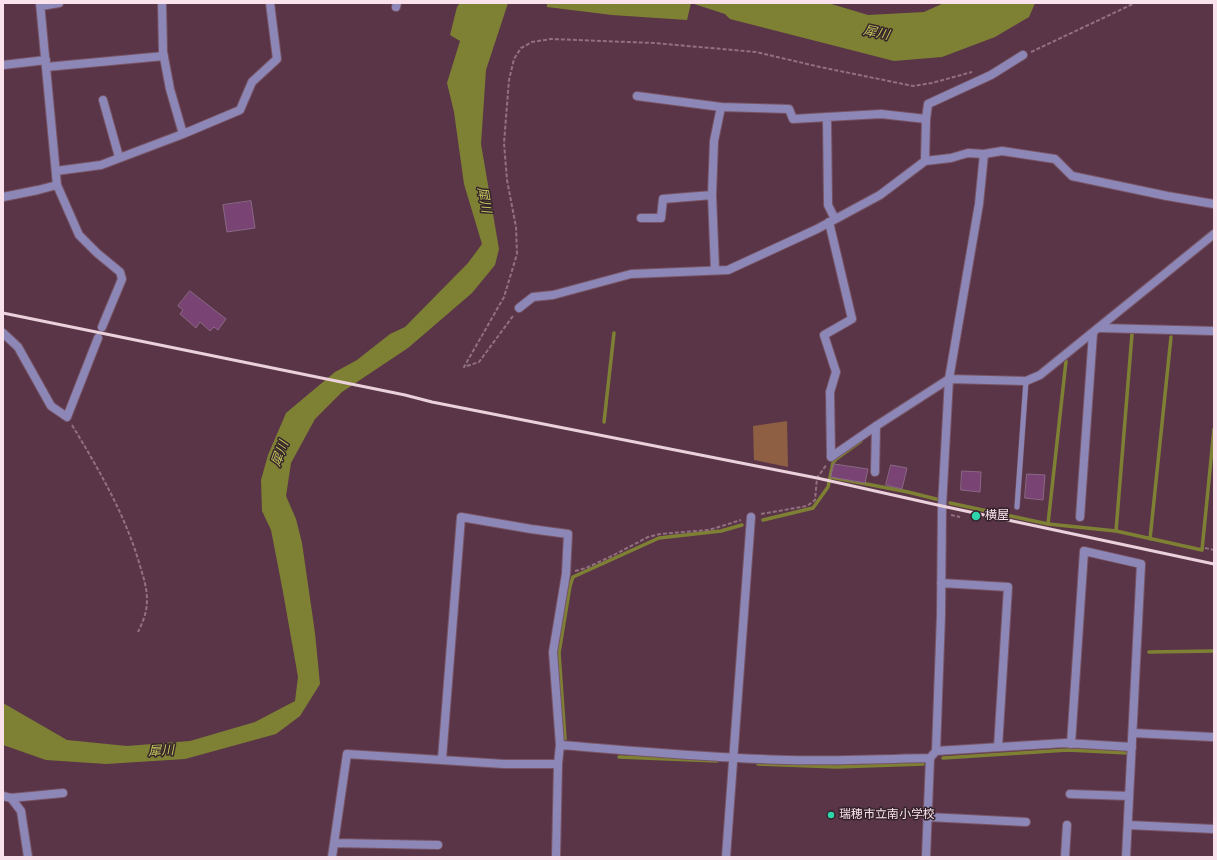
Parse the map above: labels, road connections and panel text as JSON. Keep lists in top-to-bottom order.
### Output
{
  "water": ["犀川"],
  "places": ["横屋", "瑞穂市立南小学校"]
}
